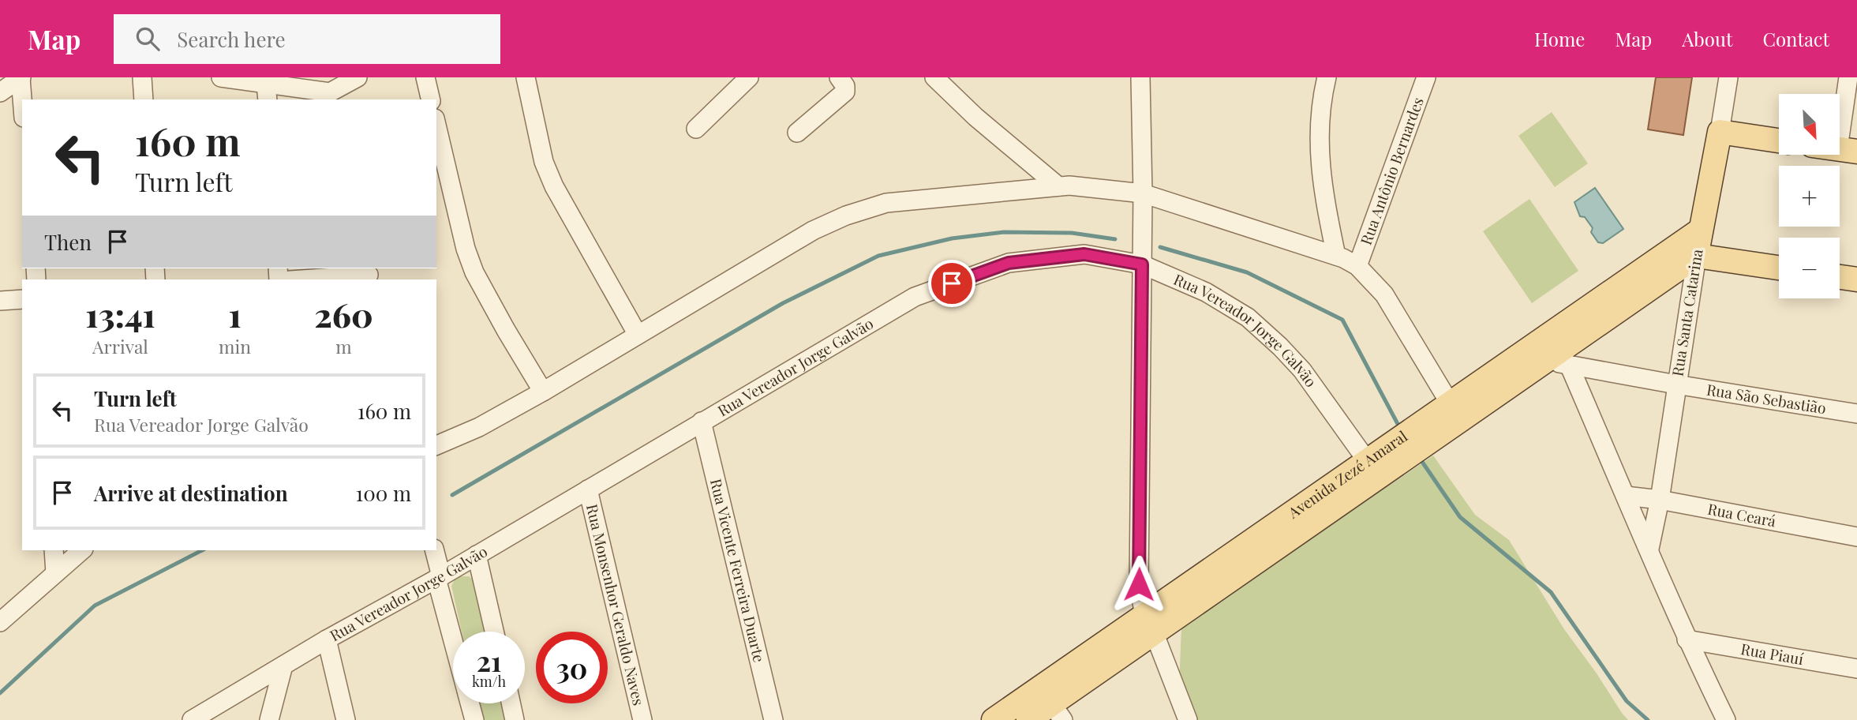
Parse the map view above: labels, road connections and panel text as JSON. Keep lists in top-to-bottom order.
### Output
{
  "streets": {
    "main road": ["Rua Santa Catarina", "Avenida Zezé Amaral"],
    "street": [
      "Rua Antônio Bernardes",
      "Rua Vereador Jorge Galvão",
      "Rua São Sebastião",
      "Rua Ceará",
      "Rua Vicente Ferreira Duarte",
      "Rua Monsenhor Geraldo Naves",
      "Rua Piauí"
    ]
  },
  "crossings": [
    ["Rua Santa Catarina", "Rua São Sebastião"],
    ["Rua Santa Catarina", "Avenida Zezé Amaral"],
    ["Rua Santa Catarina", "Rua Ceará"],
    ["Rua Vereador Jorge Galvão", "Avenida Zezé Amaral"],
    ["Rua Vereador Jorge Galvão", "Rua Vicente Ferreira Duarte"],
    ["Rua Vereador Jorge Galvão", "Rua Monsenhor Geraldo Naves"],
    ["Rua São Sebastião", "Avenida Zezé Amaral"]
  ],
  "north": "bottom right",
  "page": {
    "header": "Map",
    "search": "Search here",
    "nav": [
      "Home",
      "Map",
      "About",
      "Contact"
    ],
    "map_buttons": ["+", "−"],
    "turn": ["160 m", "Turn left"],
    "then": "Then",
    "eta": [
      "13:41",
      "Arrival",
      "1",
      "min",
      "260",
      "m"
    ],
    "list": [
      {
        "name": "Turn left",
        "note": "Rua Vereador Jorge Galvão",
        "value": "160 m"
      },
      {
        "name": "Arrive at destination",
        "value": "100 m"
      }
    ],
    "speed": "21 km/h",
    "limit": "30"
  }
}
